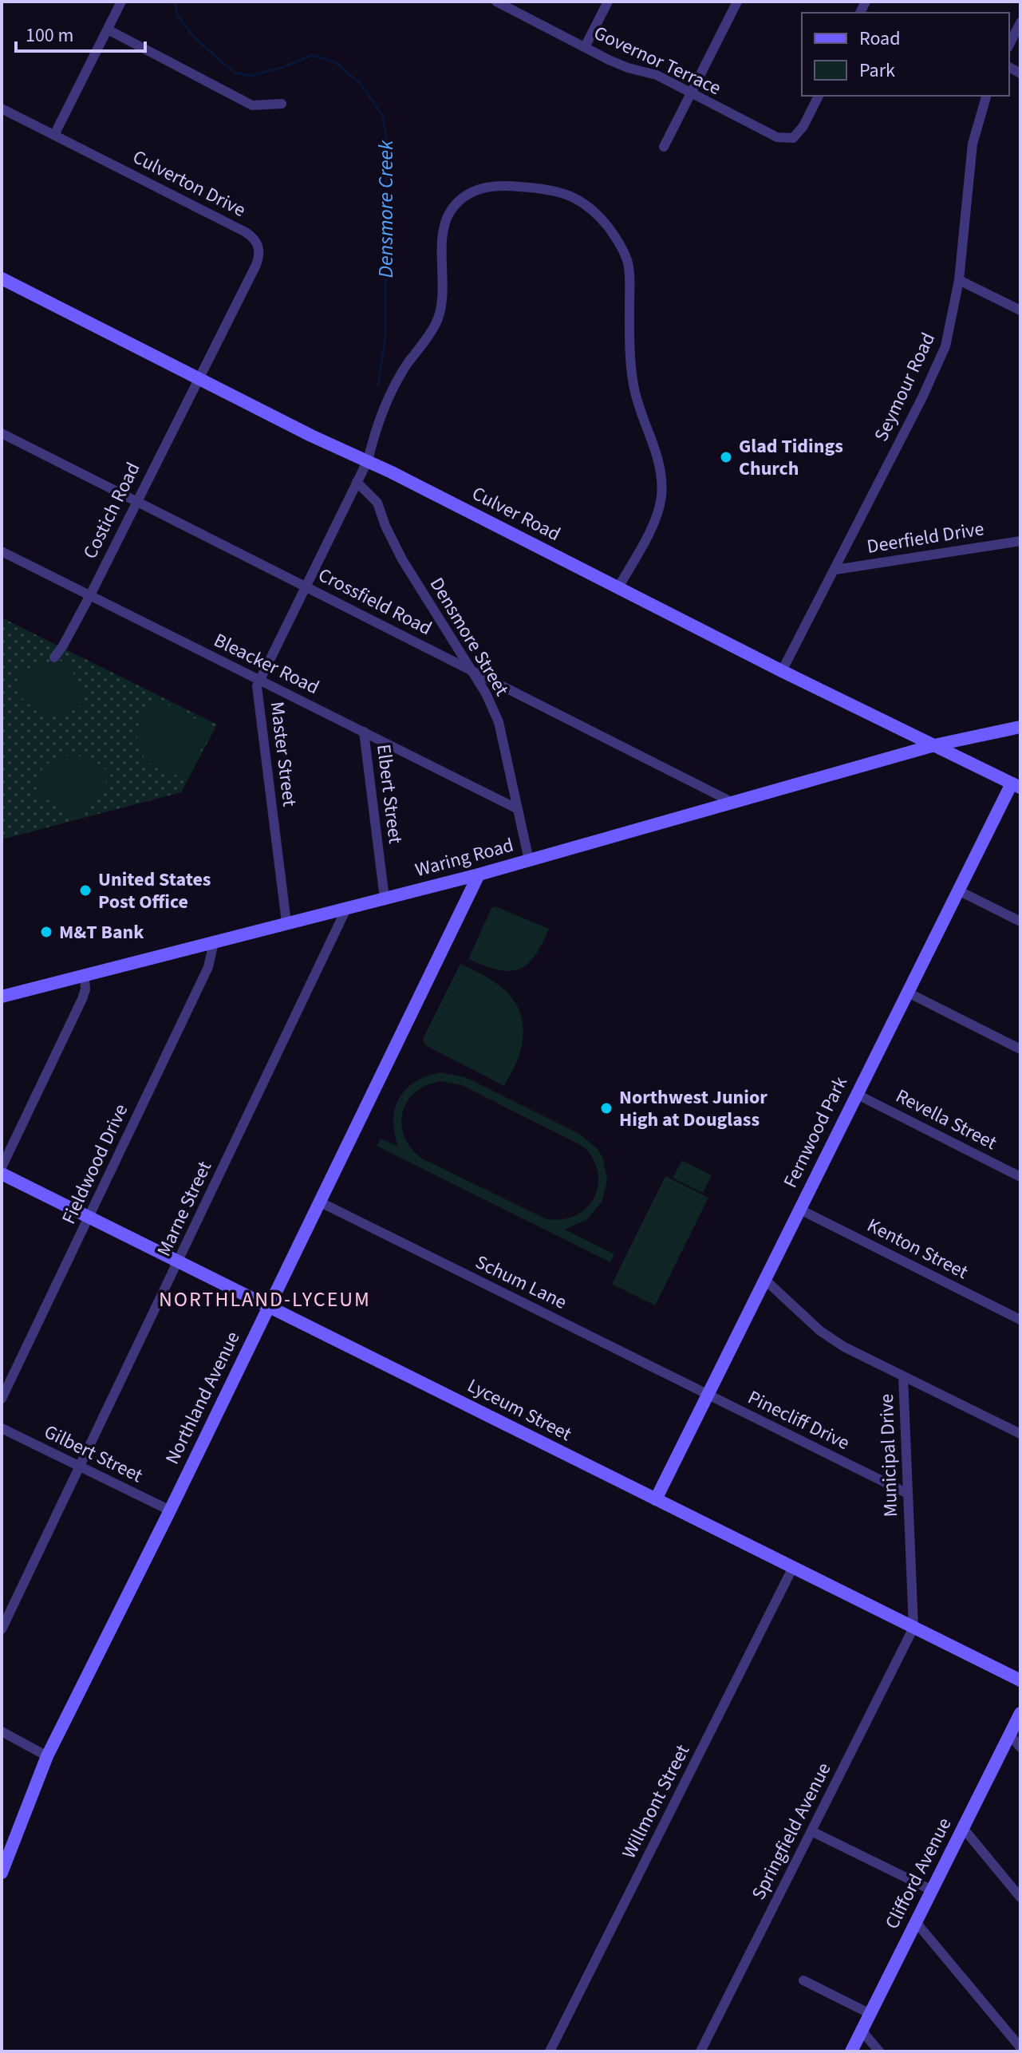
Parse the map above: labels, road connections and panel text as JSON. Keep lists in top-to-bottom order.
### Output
{
  "streets": {
    "street": [
      "Governor Terrace",
      "Culverton Drive",
      "Seymour Road",
      "Costich Road",
      "Culver Road",
      "Deerfield Drive",
      "Crossfield Road",
      "Densmore Street",
      "Bleacker Road",
      "Master Street",
      "Elbert Street",
      "Waring Road",
      "Revella Street",
      "Fernwood Park",
      "Fieldwood Drive",
      "Marne Street",
      "Kenton Street",
      "Schum Lane",
      "Northland Avenue",
      "Lyceum Street",
      "Pinecliff Drive",
      "Gilbert Street",
      "Municipal Drive",
      "Willmont Street",
      "Springfield Avenue",
      "Clifford Avenue"
    ]
  },
  "crossings": [
    ["Culverton Drive", "Costich Road"],
    ["Culverton Drive", "Culver Road"],
    ["Seymour Road", "Culver Road"],
    ["Seymour Road", "Deerfield Drive"],
    ["Costich Road", "Culver Road"],
    ["Costich Road", "Crossfield Road"],
    ["Costich Road", "Bleacker Road"],
    ["Culver Road", "Master Street"],
    ["Culver Road", "Waring Road"],
    ["Culver Road", "Fernwood Park"],
    ["Crossfield Road", "Densmore Street"],
    ["Crossfield Road", "Master Street"],
    ["Crossfield Road", "Waring Road"],
    ["Densmore Street", "Bleacker Road"],
    ["Densmore Street", "Master Street"],
    ["Densmore Street", "Waring Road"],
    ["Bleacker Road", "Master Street"],
    ["Bleacker Road", "Elbert Street"],
    ["Master Street", "Waring Road"],
    ["Elbert Street", "Waring Road"],
    ["Waring Road", "Fieldwood Drive"],
    ["Waring Road", "Marne Street"],
    ["Waring Road", "Northland Avenue"],
    ["Revella Street", "Fernwood Park"],
    ["Fernwood Park", "Kenton Street"],
    ["Fernwood Park", "Schum Lane"],
    ["Fernwood Park", "Lyceum Street"],
    ["Fernwood Park", "Pinecliff Drive"],
    ["Fernwood Park", "Municipal Drive"],
    ["Fieldwood Drive", "Lyceum Street"],
    ["Marne Street", "Lyceum Street"],
    ["Marne Street", "Gilbert Street"],
    ["Schum Lane", "Northland Avenue"],
    ["Schum Lane", "Pinecliff Drive"],
    ["Northland Avenue", "Lyceum Street"],
    ["Northland Avenue", "Gilbert Street"],
    ["Lyceum Street", "Municipal Drive"],
    ["Lyceum Street", "Willmont Street"],
    ["Lyceum Street", "Springfield Avenue"],
    ["Pinecliff Drive", "Municipal Drive"],
    ["Municipal Drive", "Springfield Avenue"]
  ],
  "districts": ["NORTHLAND-LYCEUM"],
  "water": ["Densmore Creek"],
  "places": [
    "Glad Tidings Church",
    "United States Post Office",
    "M&T Bank",
    "Northwest Junior High at Douglass"
  ],
  "legend": ["Road", "Park"],
  "scale_bar": "100 m"
}
